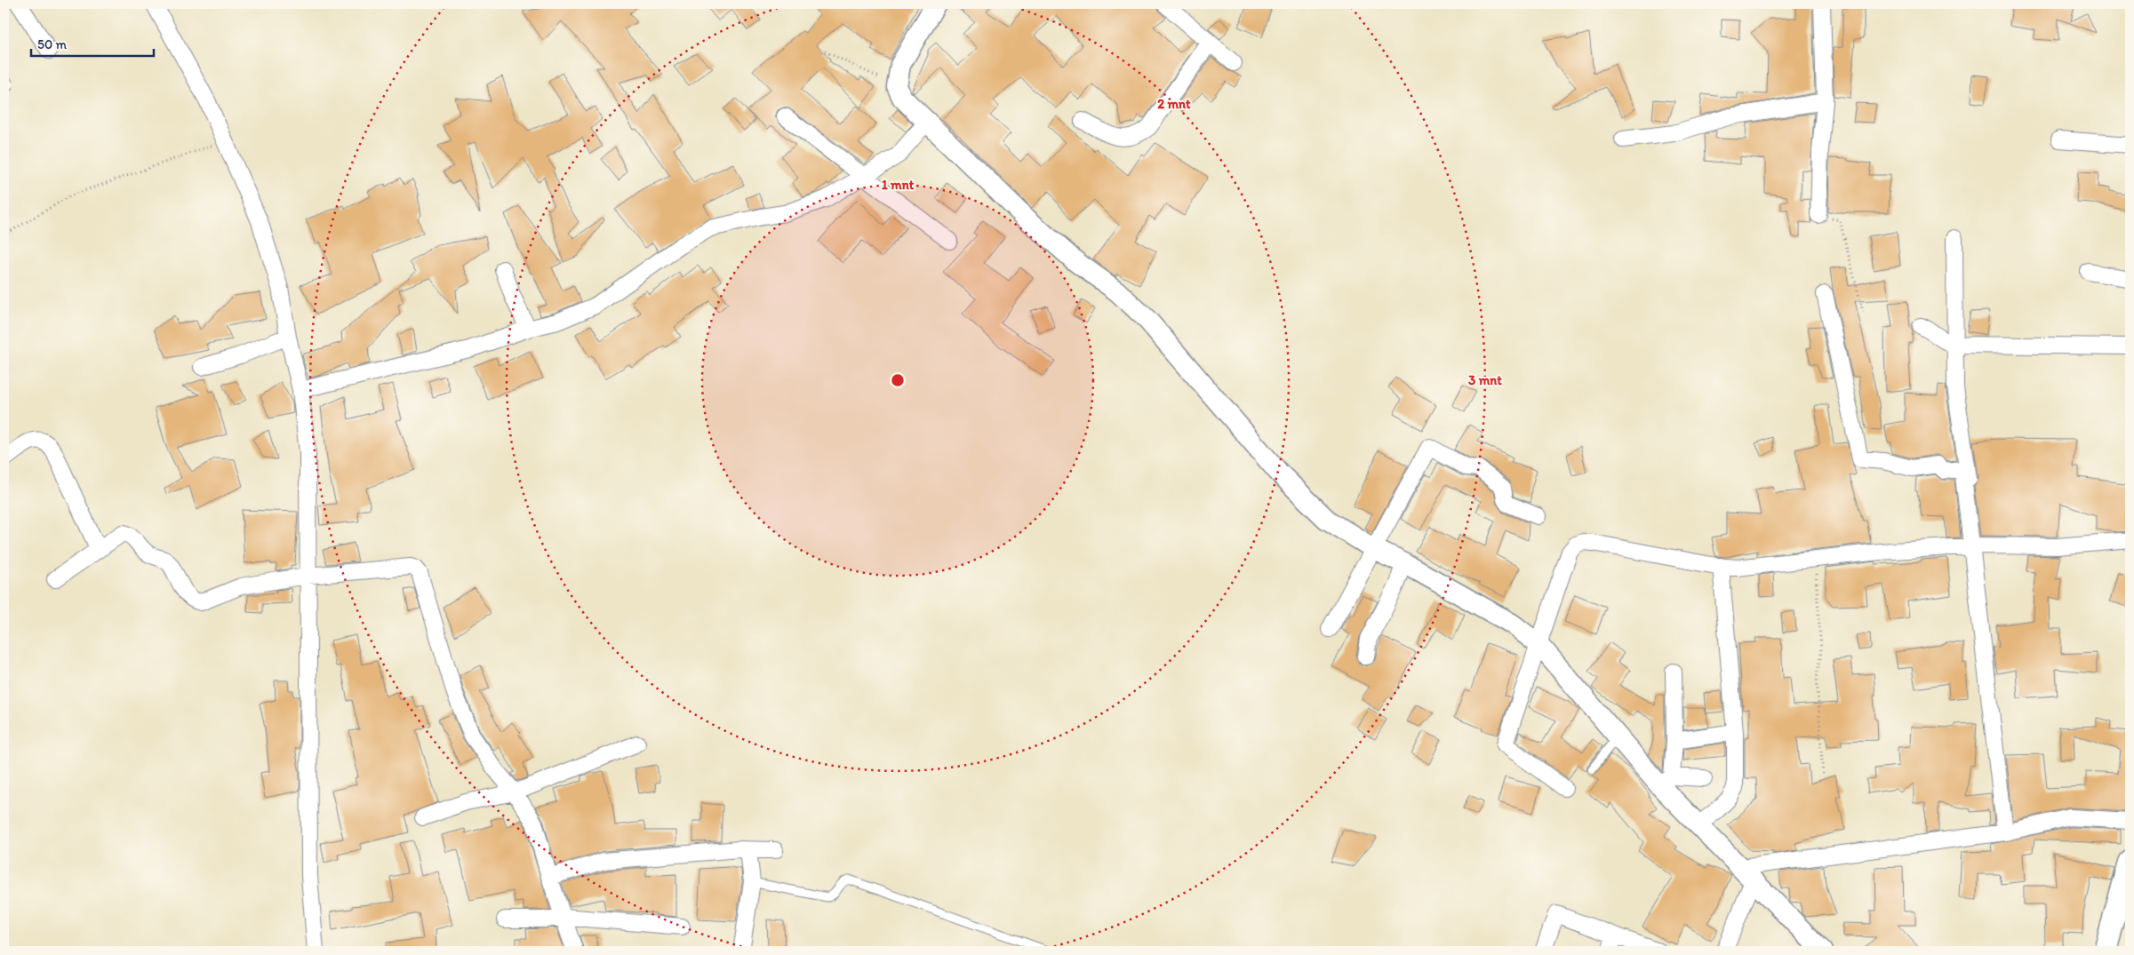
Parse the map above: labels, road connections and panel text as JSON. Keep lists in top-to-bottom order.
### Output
{
  "scale_bar": "50 m",
  "rings": ["2 mnt", "1 mnt", "3 mnt"]
}
